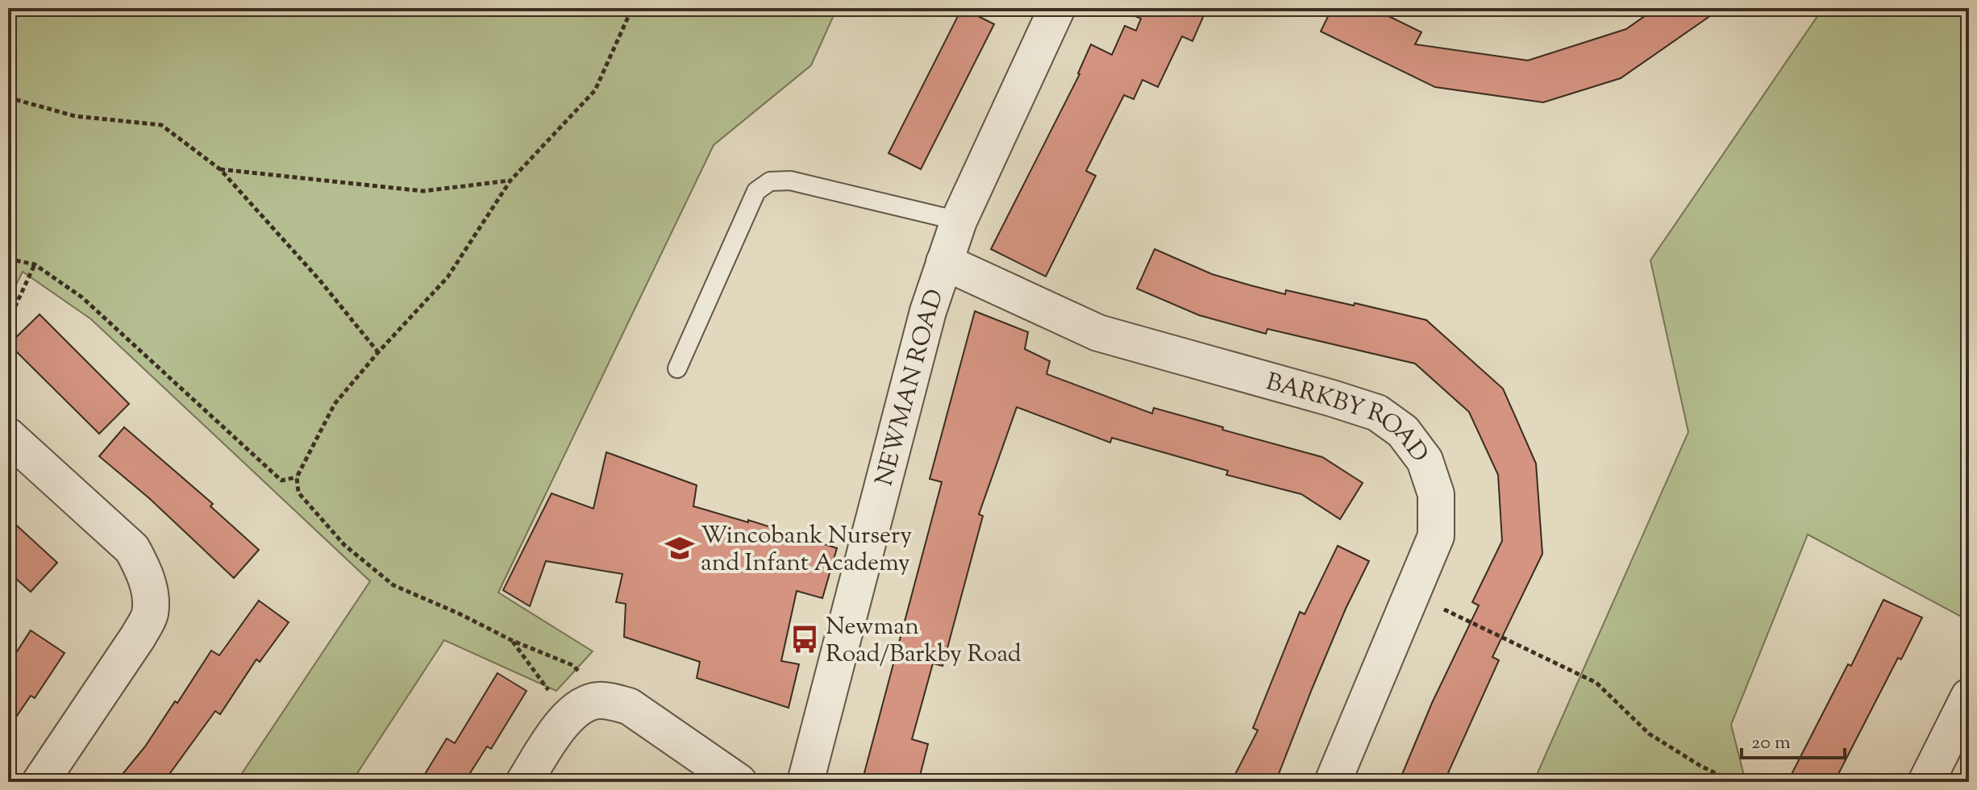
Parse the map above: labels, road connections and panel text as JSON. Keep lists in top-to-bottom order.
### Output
{
  "streets": {
    "street": ["NEWMAN ROAD", "BARKBY ROAD"]
  },
  "crossings": [
    ["NEWMAN ROAD", "BARKBY ROAD"]
  ],
  "places": {
    "school or university": ["Wincobank Nursery and Infant Academy"],
    "bus stop": ["Newman Road/Barkby Road"]
  },
  "scale_bar": "20 m"
}
